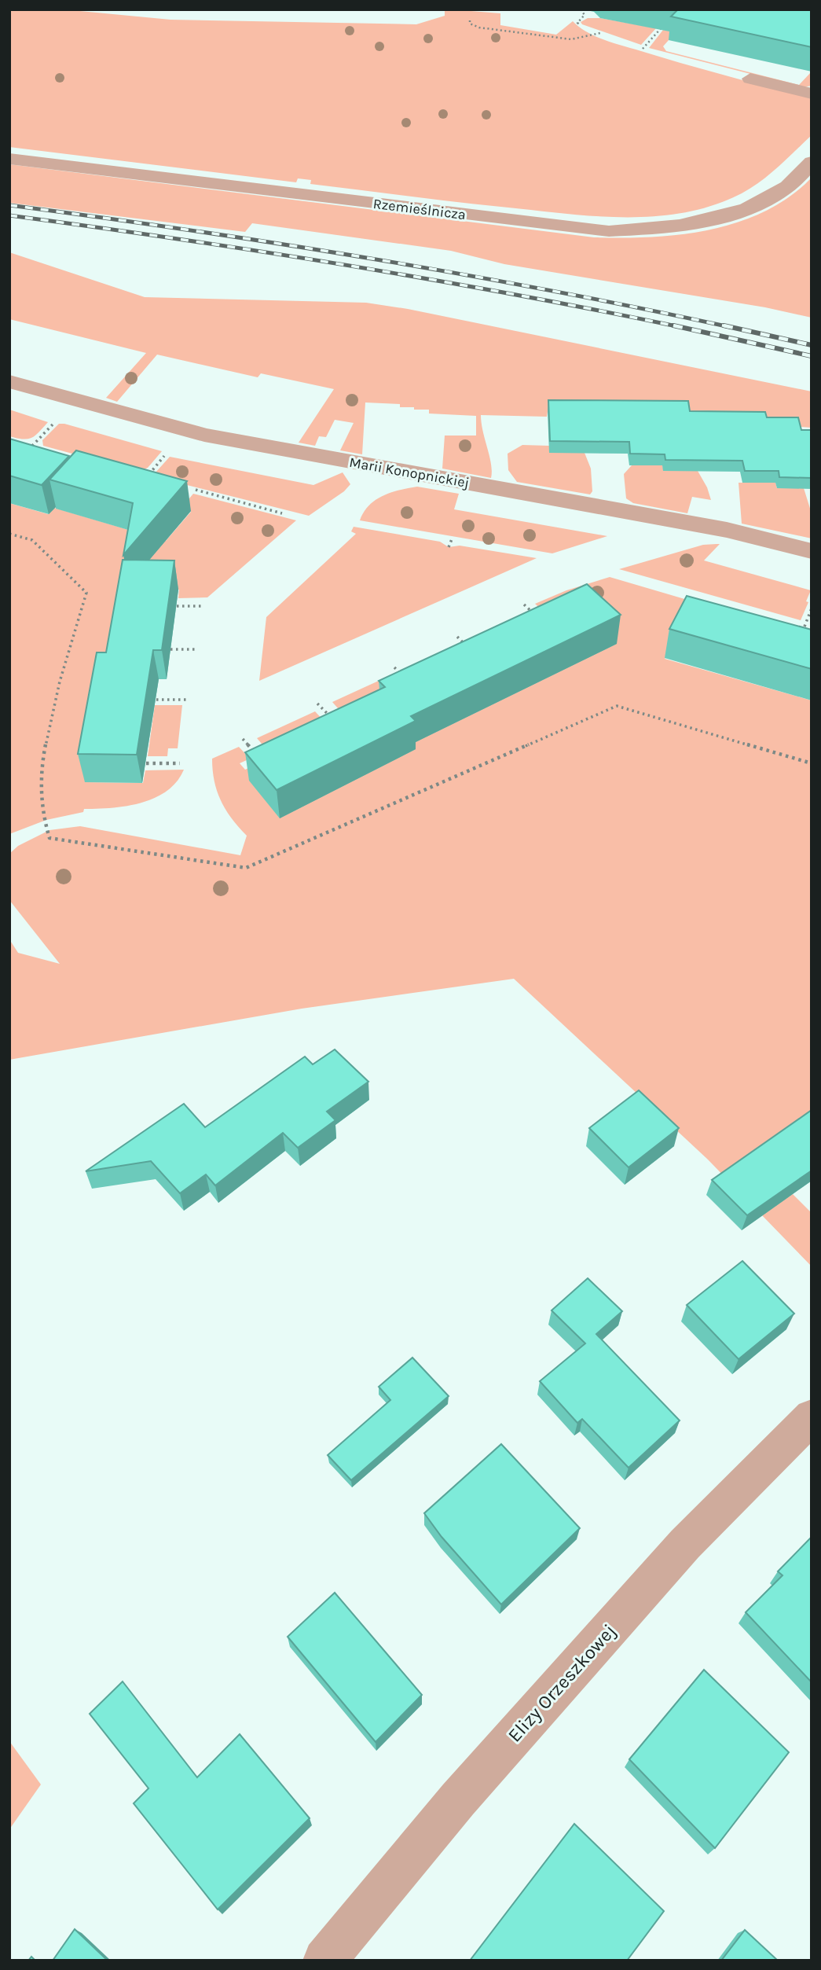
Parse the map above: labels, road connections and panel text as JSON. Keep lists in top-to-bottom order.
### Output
{
  "streets": {
    "street": ["Rzemieślnicza", "Marii Konopnickiej", "Elizy Orzeszkowej"]
  }
}
